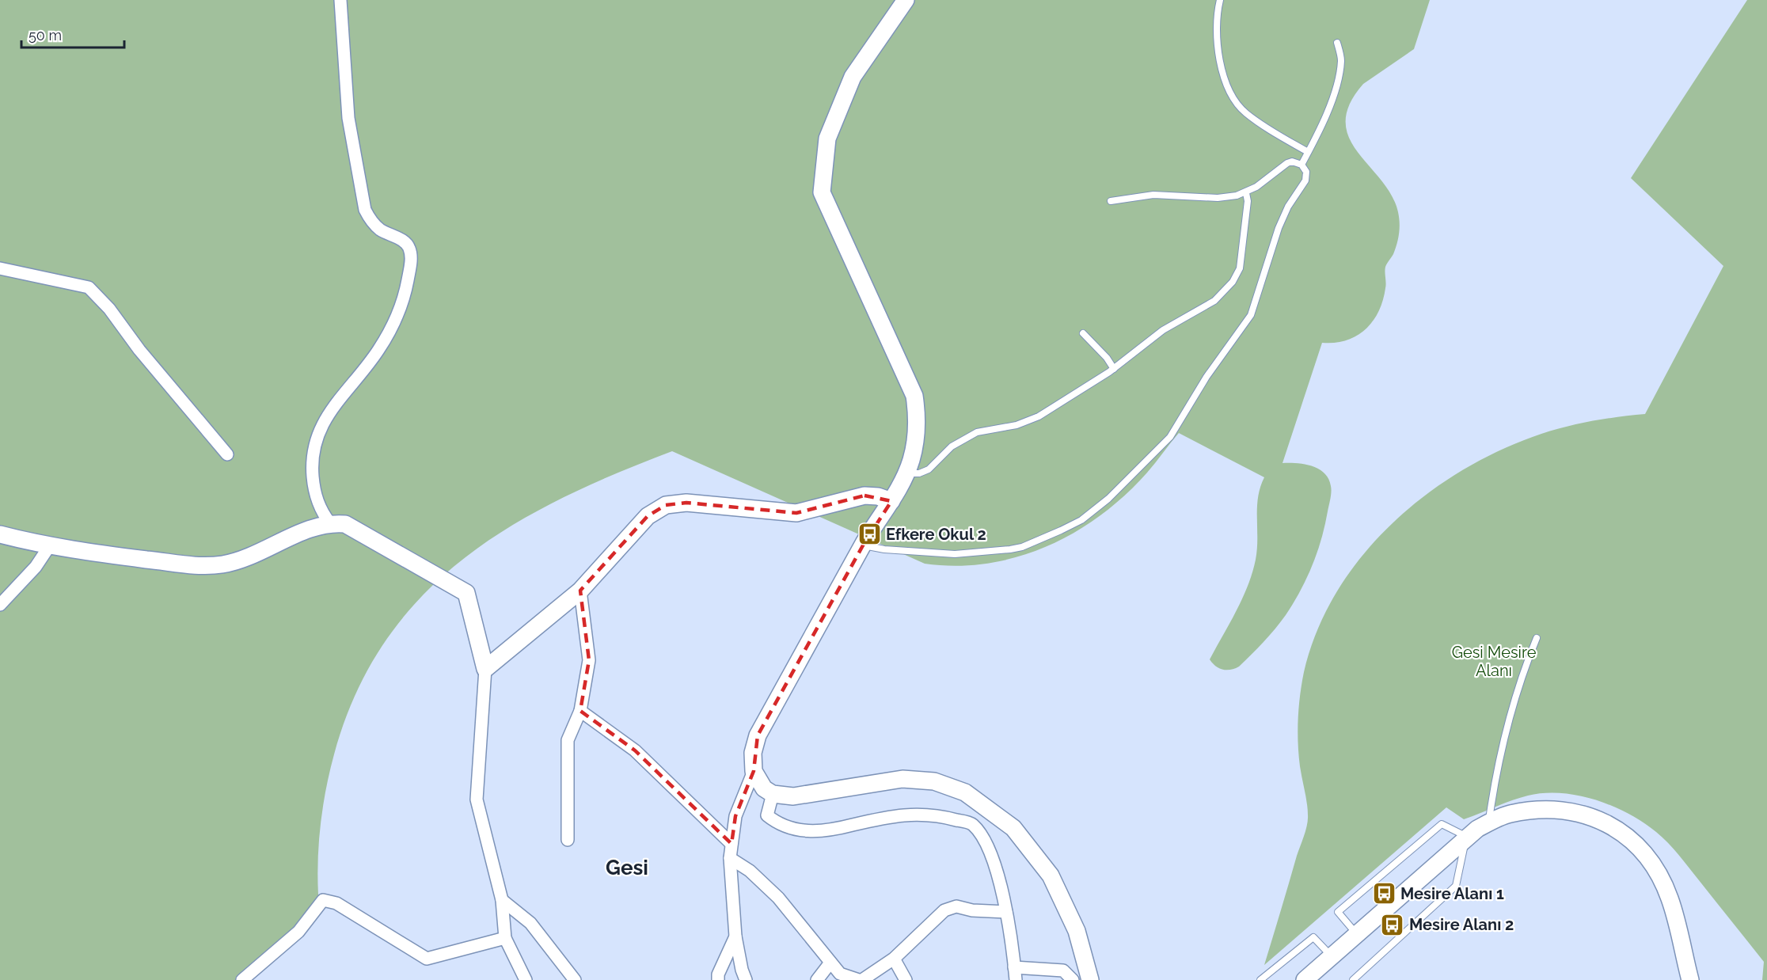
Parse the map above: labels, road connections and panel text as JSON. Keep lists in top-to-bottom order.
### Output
{
  "districts": ["Gesi"],
  "parks": ["Gesi Mesire Alanı"],
  "places": {
    "bus stop": ["Efkere Okul 2", "Mesire Alanı 1", "Mesire Alanı 2"]
  },
  "scale_bar": "50 m"
}
